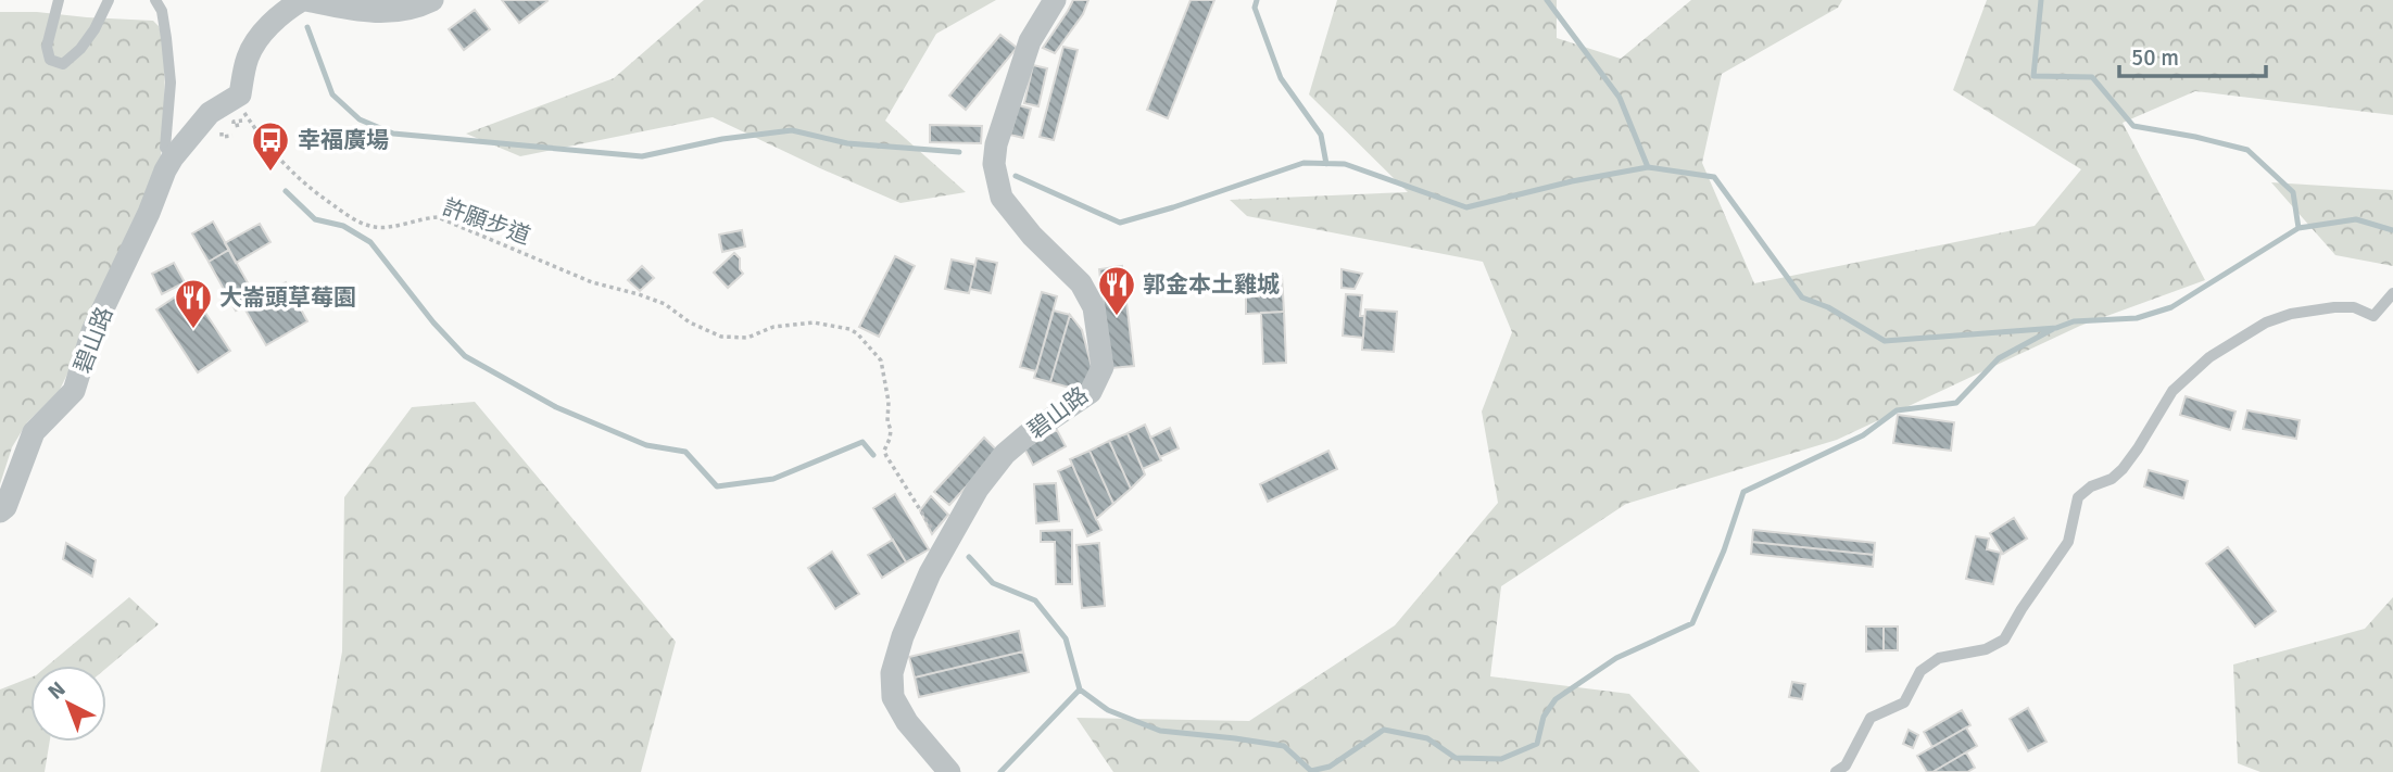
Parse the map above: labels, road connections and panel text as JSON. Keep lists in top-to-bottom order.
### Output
{
  "streets": {
    "street": ["碧山路"],
    "path": ["許願步道"]
  },
  "crossings": [
    ["許願步道", "碧山路"]
  ],
  "places": {
    "bus stop": ["幸福廣場"],
    "restaurant": ["郭金本土雞城", "大崙頭草莓園"]
  },
  "scale_bar": "50 m",
  "north": "top left"
}
